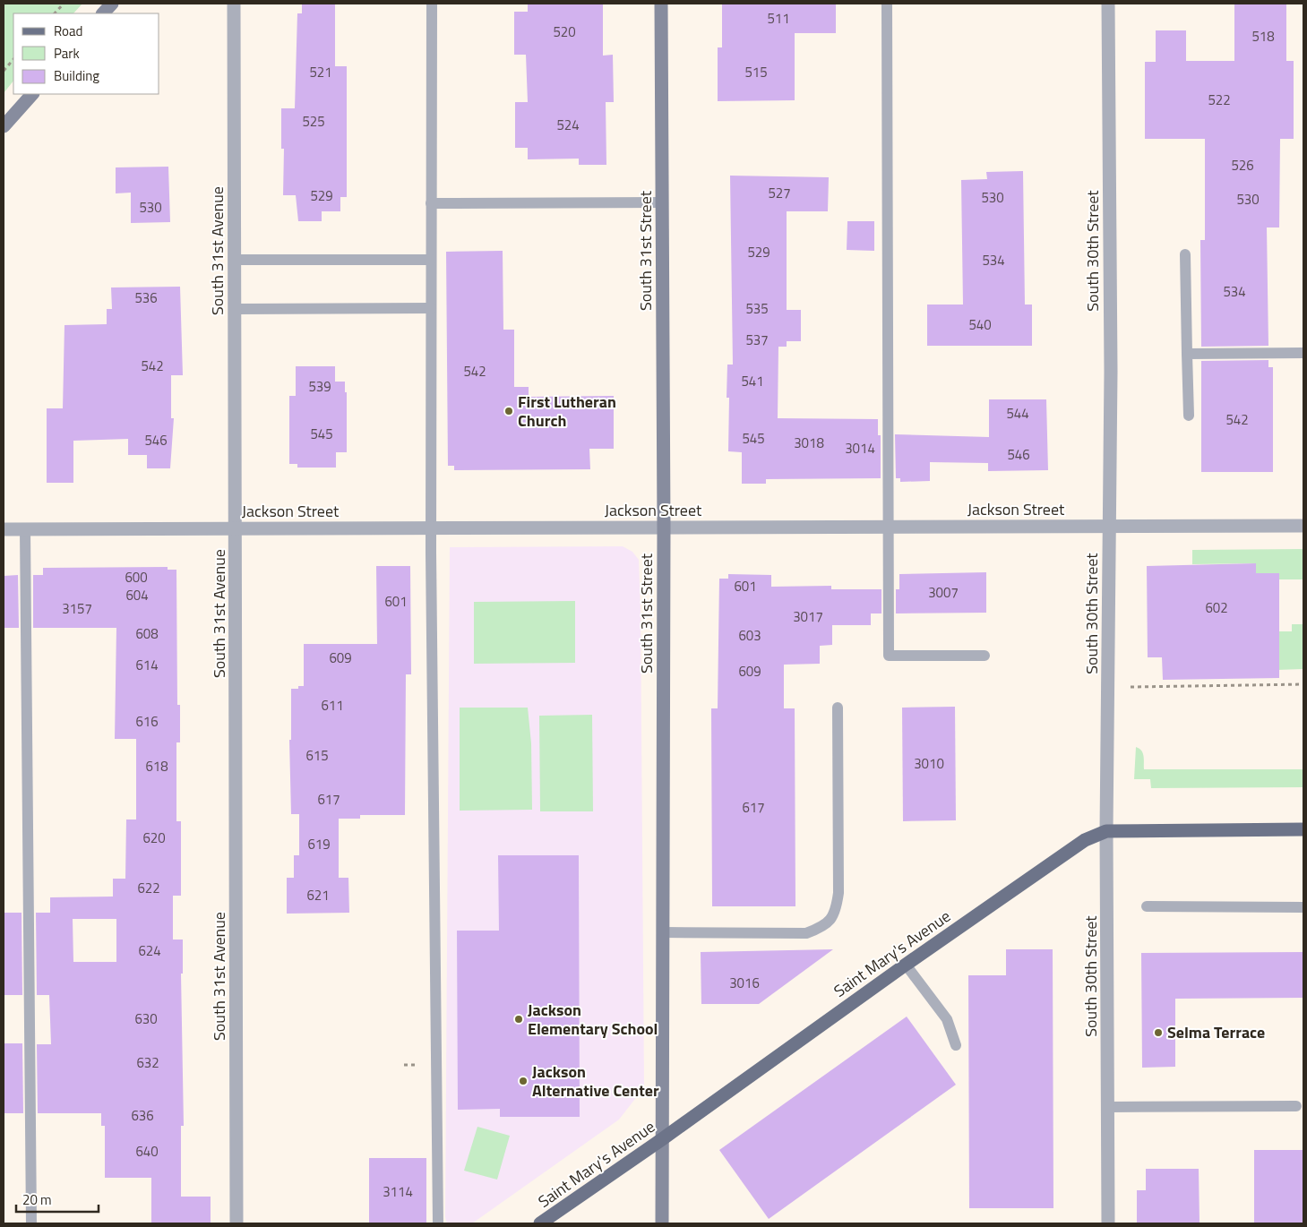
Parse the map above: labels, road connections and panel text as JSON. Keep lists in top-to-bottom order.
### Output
{
  "streets": {
    "main road": ["Saint Mary's Avenue"],
    "street": [
      "South 31st Avenue",
      "South 31st Street",
      "South 30th Street",
      "Jackson Street"
    ]
  },
  "crossings": [
    ["South 31st Avenue", "Jackson Street"],
    ["South 31st Street", "Jackson Street"],
    ["South 31st Street", "Saint Mary's Avenue"],
    ["South 30th Street", "Jackson Street"],
    ["South 30th Street", "Saint Mary's Avenue"]
  ],
  "places": [
    "First Lutheran Church",
    "Jackson Elementary School",
    "Selma Terrace",
    "Jackson Alternative Center"
  ],
  "house_numbers": [
    "511",
    "520",
    "518",
    "521",
    "515",
    "522",
    "525",
    "524",
    "526",
    "527",
    "529",
    "530",
    "530",
    "530",
    "529",
    "534",
    "534",
    "536",
    "535",
    "540",
    "537",
    "542",
    "542",
    "541",
    "539",
    "544",
    "542",
    "545",
    "545",
    "546",
    "3018",
    "3014",
    "546",
    "600",
    "601",
    "3007",
    "604",
    "601",
    "602",
    "3157",
    "3017",
    "608",
    "603",
    "609",
    "614",
    "609",
    "611",
    "616",
    "615",
    "3010",
    "618",
    "617",
    "617",
    "620",
    "619",
    "622",
    "621",
    "624",
    "3016",
    "630",
    "632",
    "636",
    "640",
    "3114"
  ],
  "legend": ["Road", "Park", "Building"],
  "scale_bar": "20 m"
}
